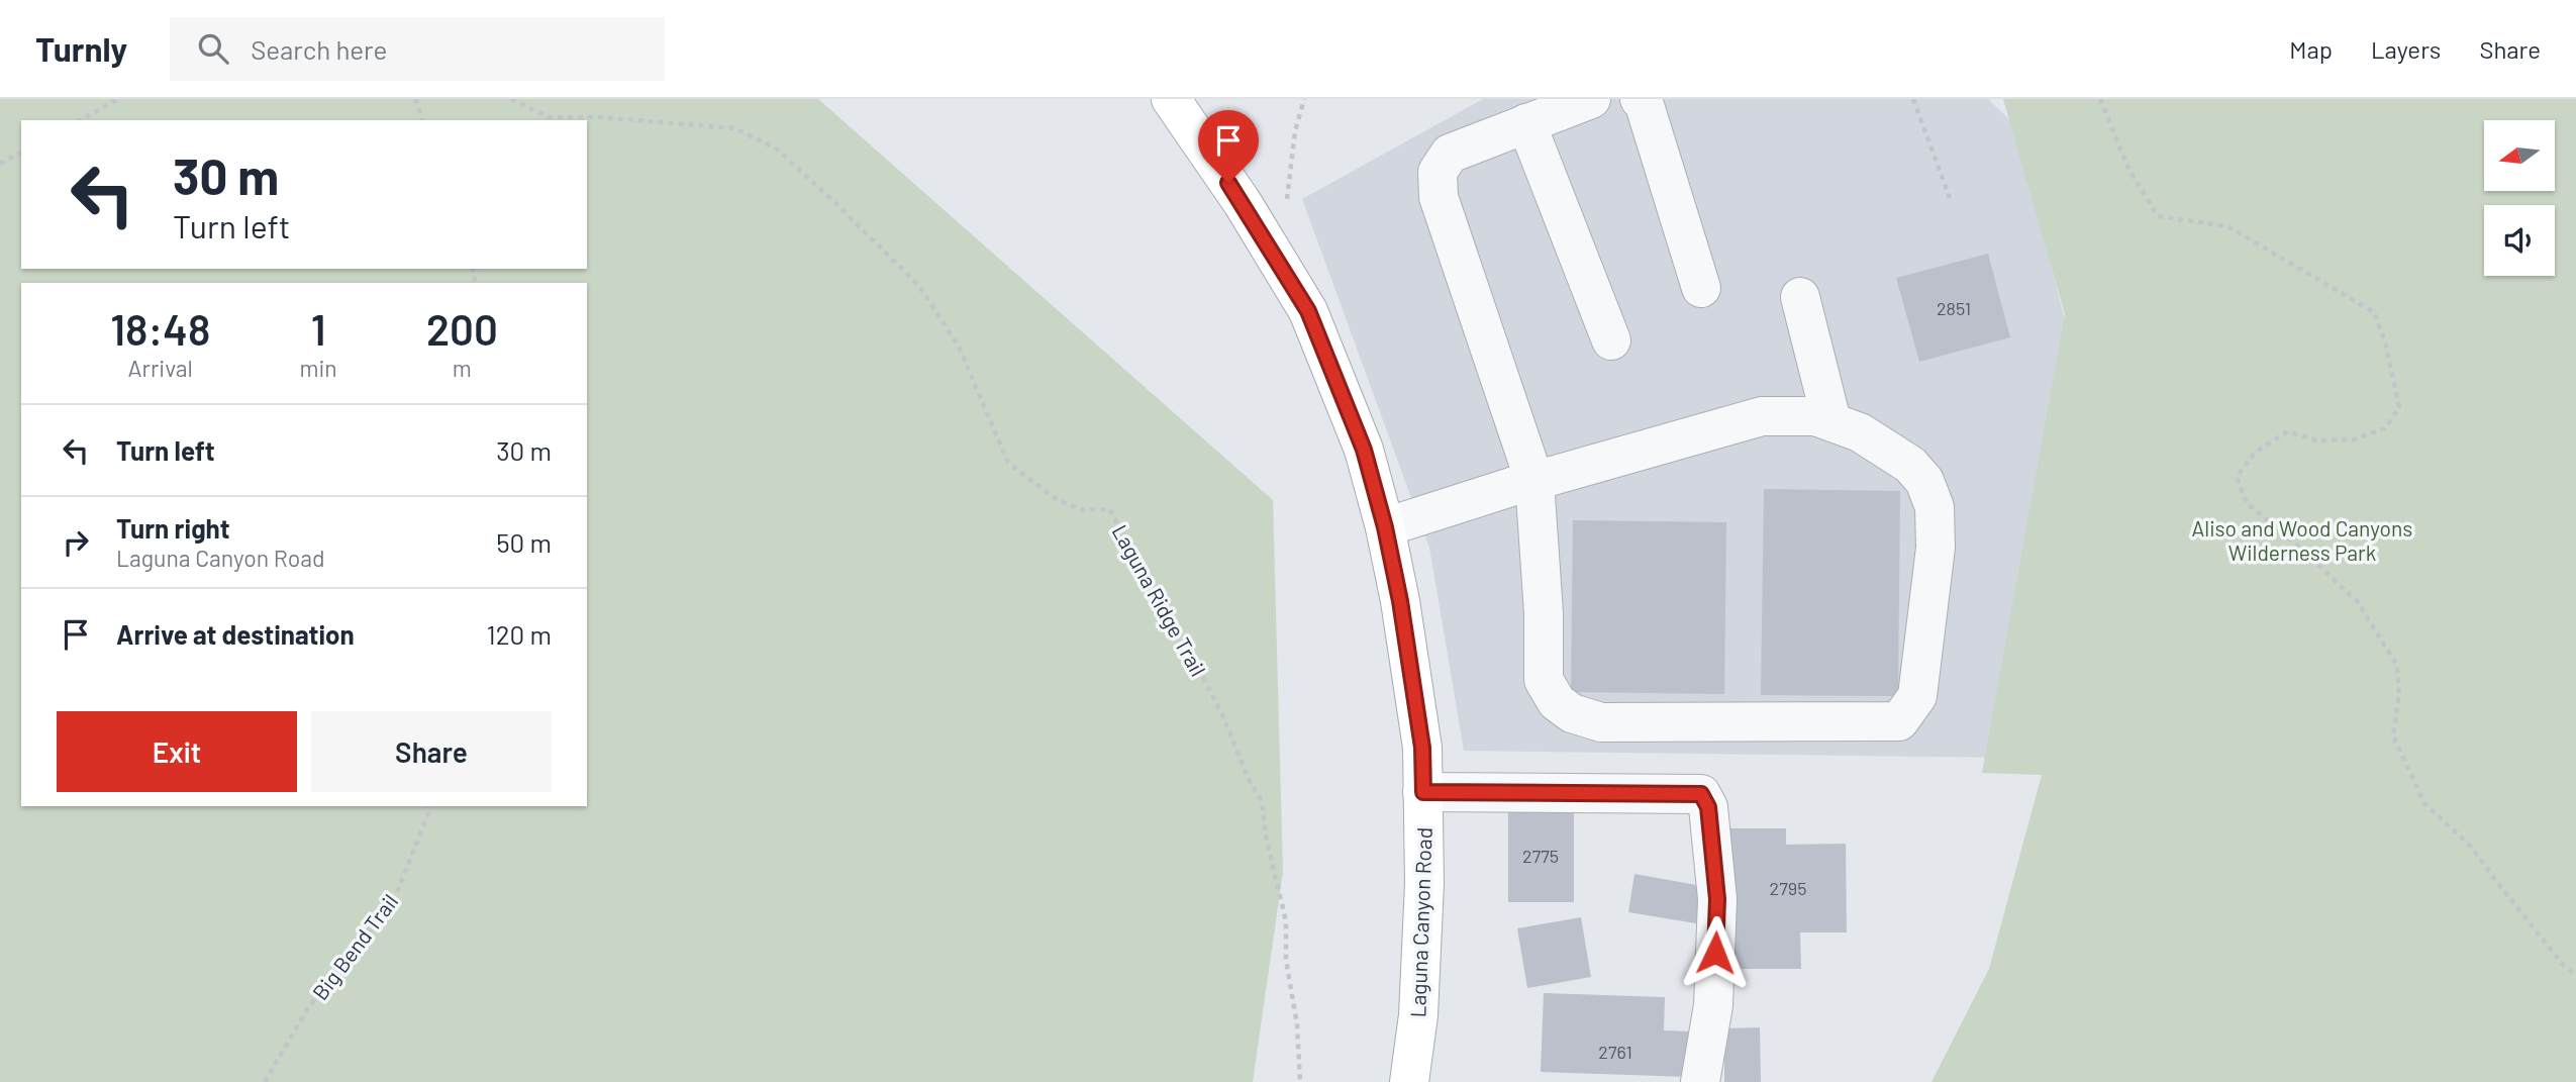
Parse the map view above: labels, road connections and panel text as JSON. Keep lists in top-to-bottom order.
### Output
{
  "streets": {
    "main road": ["Laguna Canyon Road"],
    "path": ["Laguna Ridge Trail", "Big Bend Trail"]
  },
  "parks": ["Aliso and Wood Canyons Wilderness Park"],
  "house_numbers": [
    "2851",
    "2775",
    "2795",
    "2761"
  ],
  "north": "left",
  "page": {
    "header": "Turnly",
    "search": "Search here",
    "nav": ["Map", "Layers", "Share"],
    "turn": ["30 m", "Turn left"],
    "eta": [
      "18:48",
      "Arrival",
      "1",
      "min",
      "200",
      "m"
    ],
    "list": [
      {
        "name": "Turn left",
        "value": "30 m"
      },
      {
        "name": "Turn right",
        "note": "Laguna Canyon Road",
        "value": "50 m"
      },
      {
        "name": "Arrive at destination",
        "value": "120 m"
      }
    ],
    "buttons": ["Exit", "Share"]
  }
}
